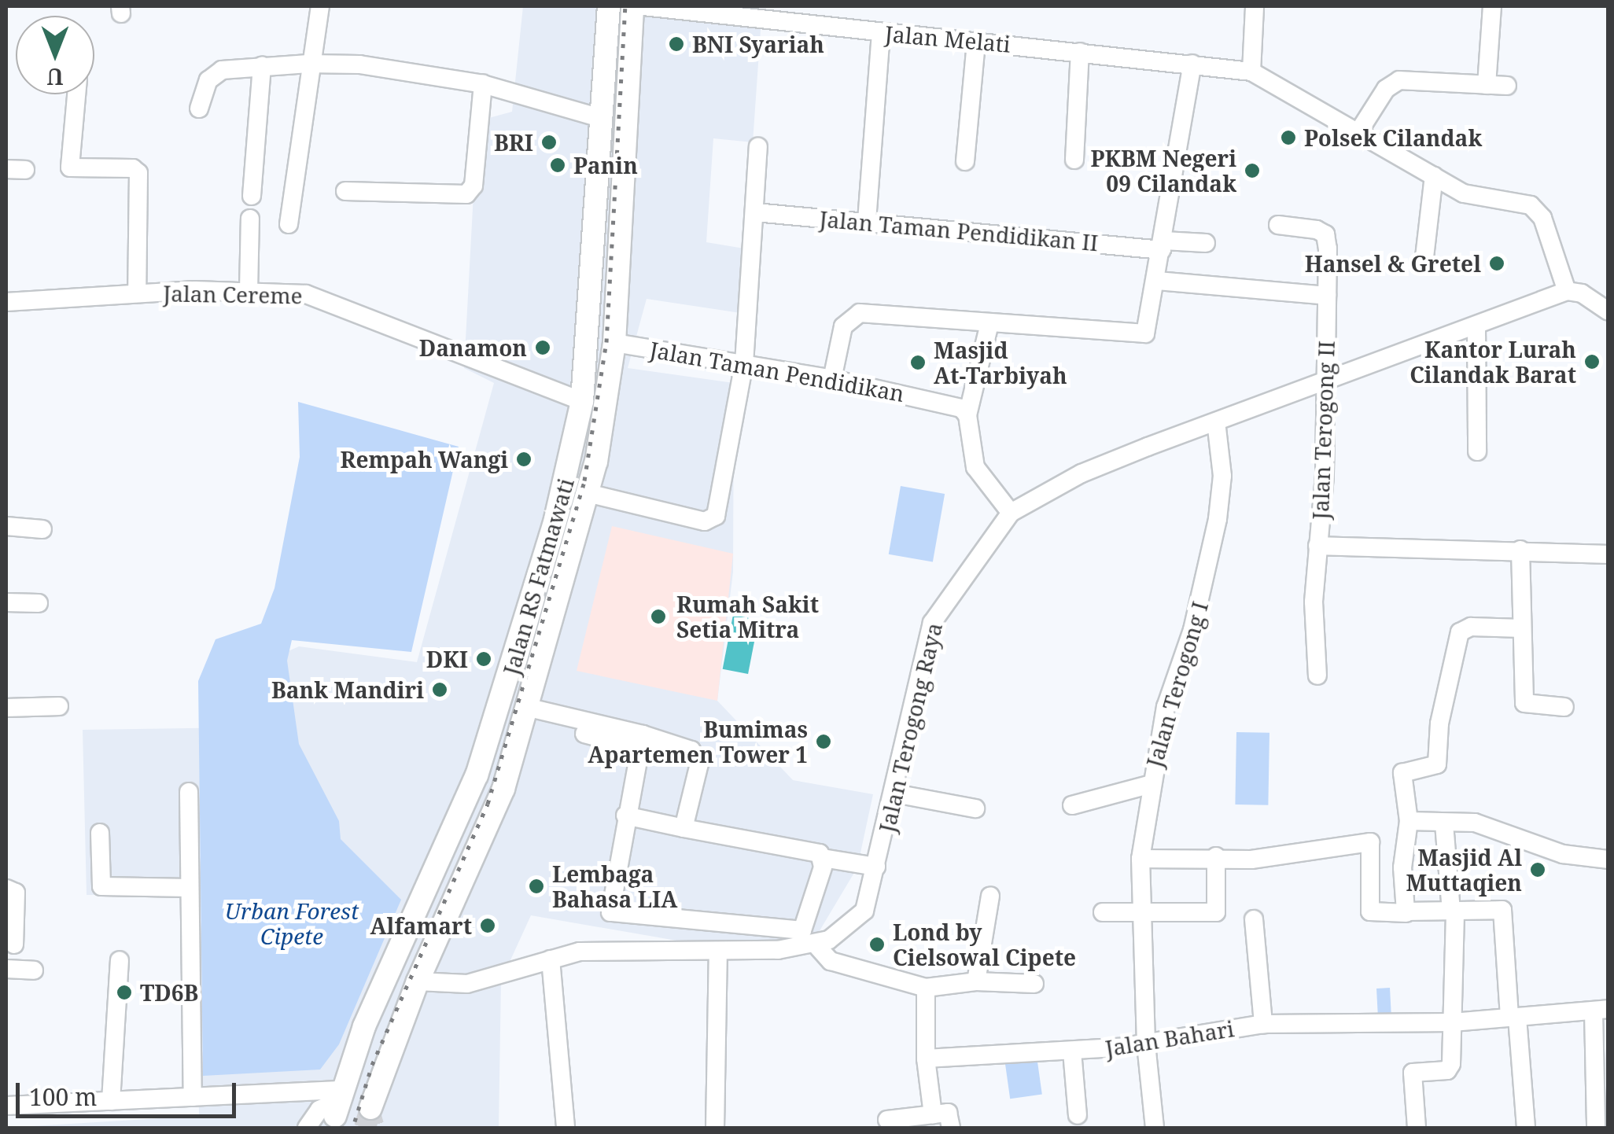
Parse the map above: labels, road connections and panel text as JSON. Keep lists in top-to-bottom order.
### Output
{
  "streets": {
    "main road": ["Jalan RS Fatmawati"],
    "street": [
      "Jalan Melati",
      "Jalan Taman Pendidikan II",
      "Jalan Cereme",
      "Jalan Taman Pendidikan",
      "Jalan Terogong II",
      "Jalan Terogong I",
      "Jalan Terogong Raya",
      "Jalan Bahari"
    ]
  },
  "crossings": [
    ["Jalan Cereme", "Jalan RS Fatmawati"],
    ["Jalan Taman Pendidikan", "Jalan RS Fatmawati"],
    ["Jalan Terogong II", "Jalan Terogong Raya"],
    ["Jalan RS Fatmawati", "Jalan Terogong Raya"],
    ["Jalan Terogong I", "Jalan Terogong Raya"],
    ["Jalan Terogong I", "Jalan Bahari"]
  ],
  "parks": ["Urban Forest Cipete"],
  "places": [
    "BNI Syariah",
    "Polsek Cilandak",
    "BRI",
    "Panin",
    "PKBM Negeri 09 Cilandak",
    "Hansel & Gretel",
    "Danamon",
    "Kantor Lurah Cilandak Barat",
    "Masjid At-Tarbiyah",
    "Rempah Wangi",
    "Rumah Sakit Setia Mitra",
    "DKI",
    "Bank Mandiri",
    "Bumimas Apartemen Tower 1",
    "Masjid Al Muttaqien",
    "Lembaga Bahasa LIA",
    "Alfamart",
    "Lond by Cielsowal Cipete",
    "TD6B"
  ],
  "scale_bar": "100 m",
  "north": "bottom"
}
